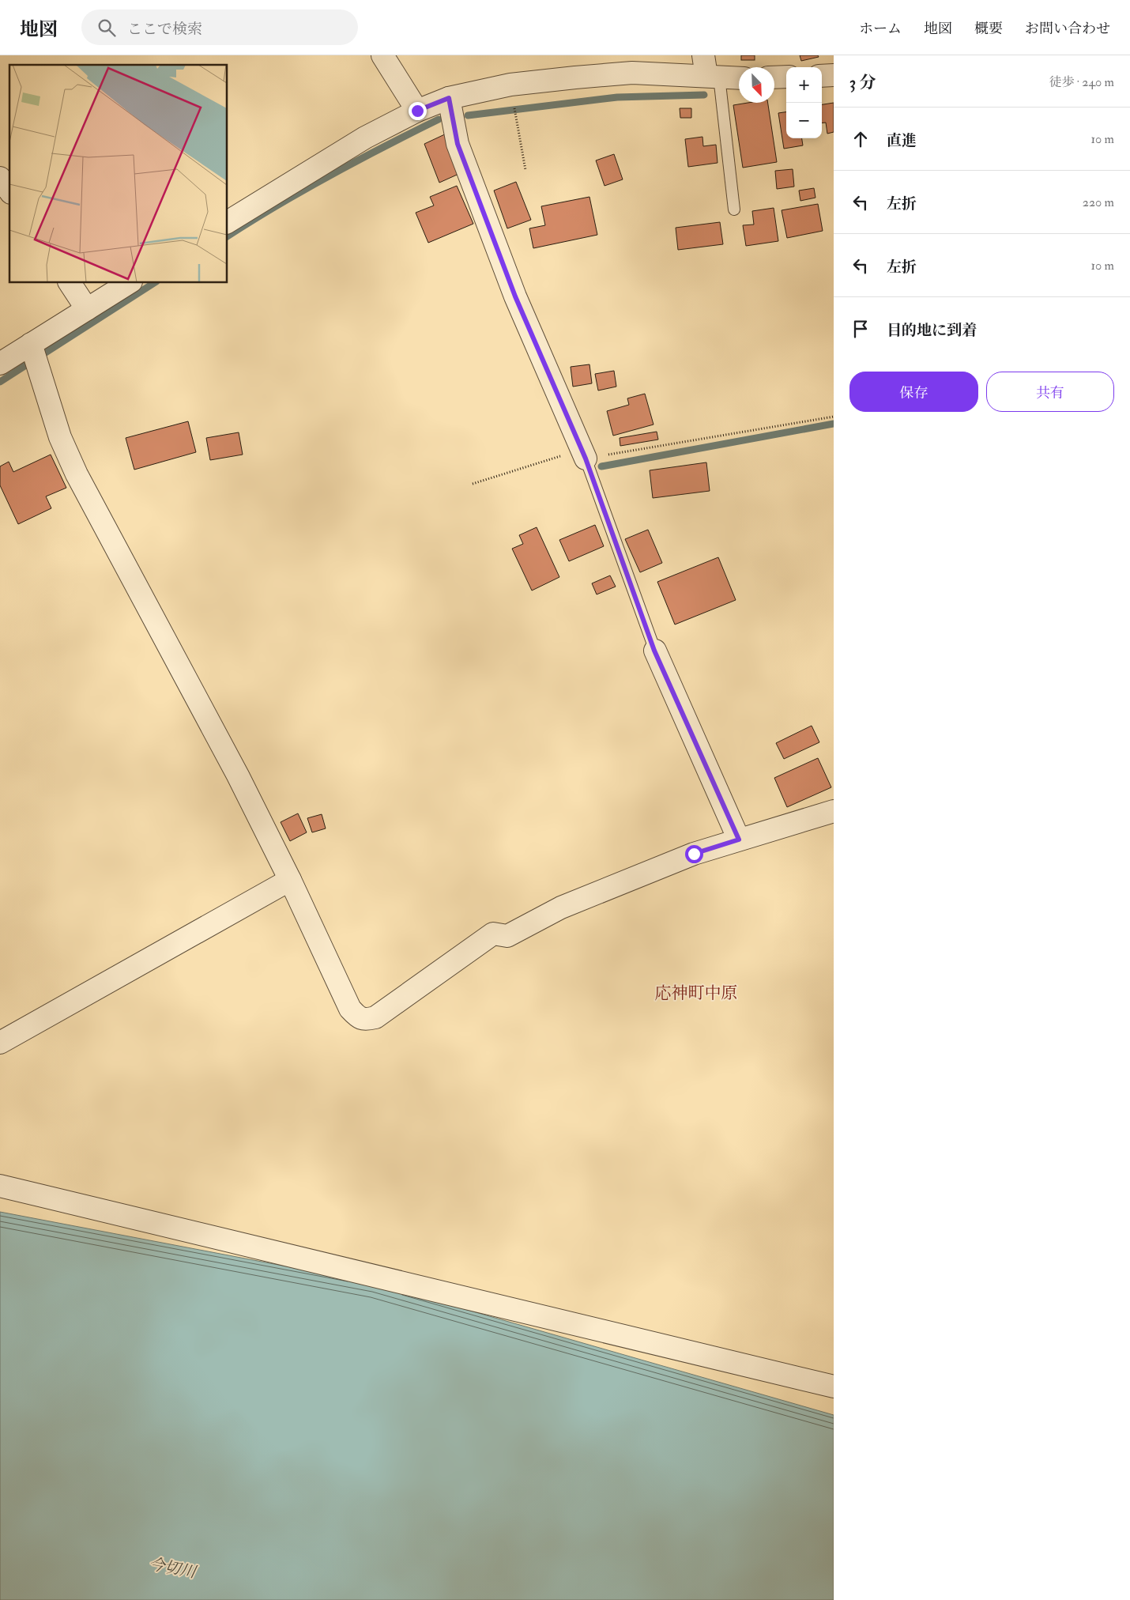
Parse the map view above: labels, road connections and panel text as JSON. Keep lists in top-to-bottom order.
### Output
{
  "districts": ["応神町中原"],
  "water": ["今切川"],
  "north": "bottom right",
  "page": {
    "header": "地図",
    "search": "ここで検索",
    "nav": [
      "ホーム",
      "地図",
      "概要",
      "お問い合わせ"
    ],
    "heading": ["3 分", "徒歩 · 240 m"],
    "map_buttons": ["+", "−"],
    "list": [
      ["直進", "10 m"],
      ["左折", "220 m"],
      ["左折", "10 m"],
      "目的地に到着"
    ],
    "buttons": ["保存", "共有"]
  }
}
